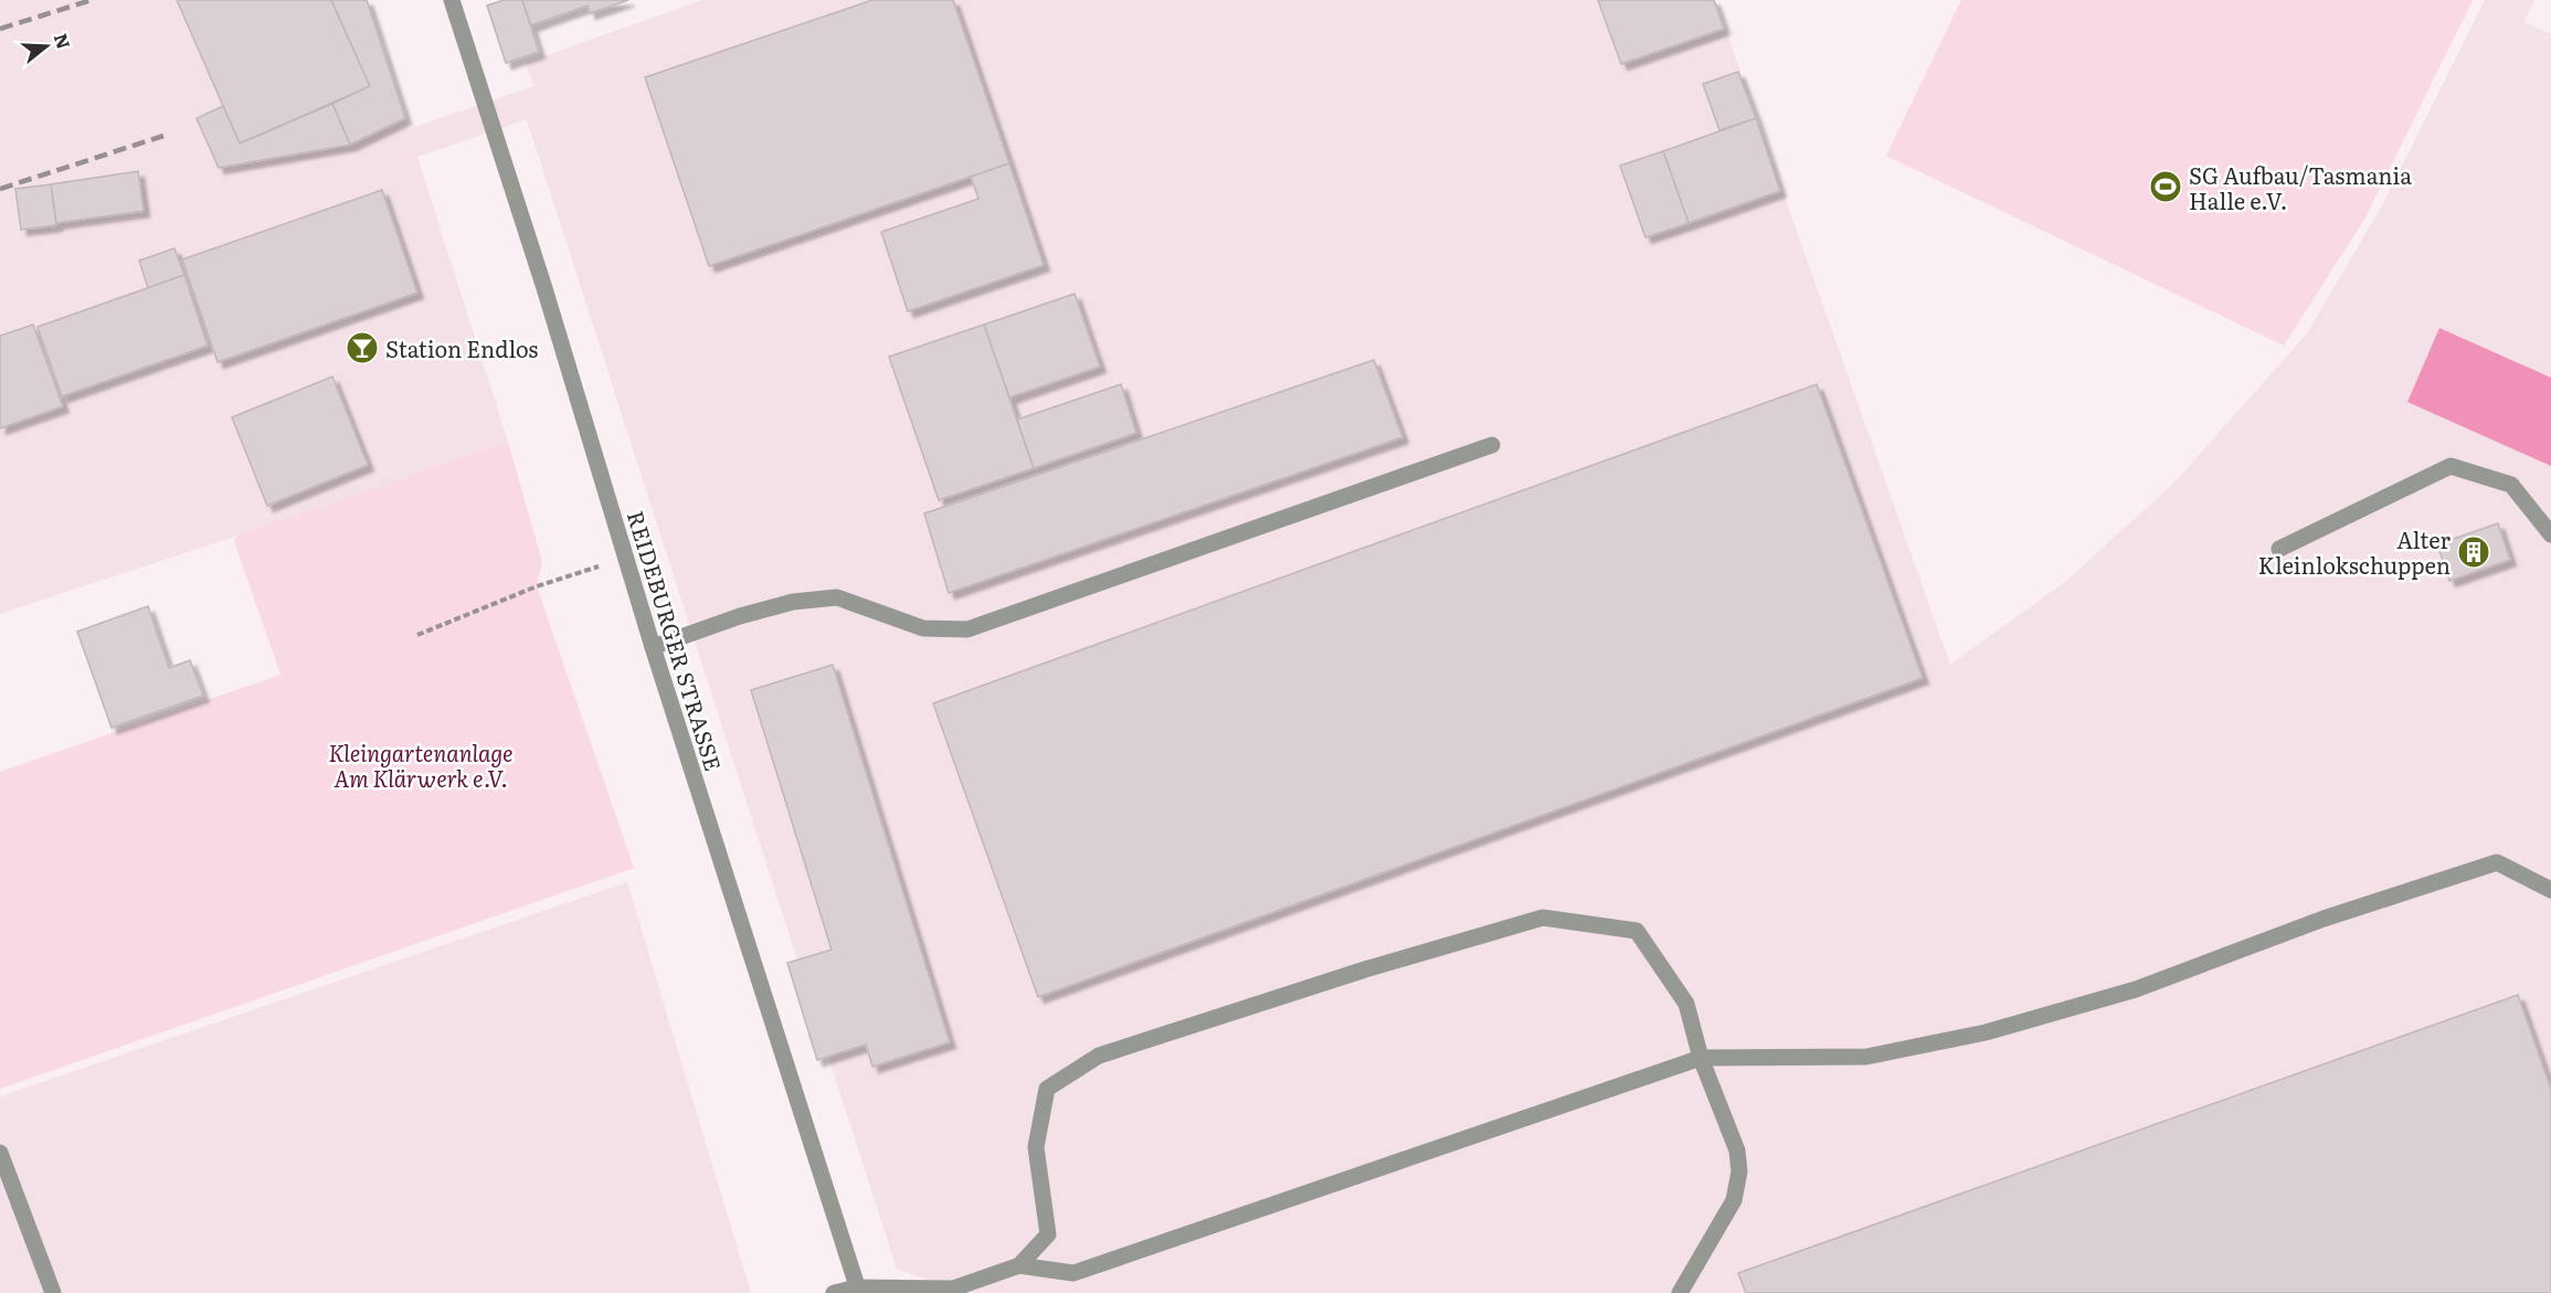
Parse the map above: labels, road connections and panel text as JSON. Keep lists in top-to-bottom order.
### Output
{
  "streets": {
    "street": ["REIDEBURGER STRASSE"]
  },
  "parks": ["Kleingartenanlage Am Klärwerk e.V."],
  "places": {
    "sports": ["SG Aufbau/Tasmania Halle e.V."],
    "bar": ["Station Endlos"],
    "building": ["Alter Kleinlokschuppen"]
  },
  "north": "right"
}
